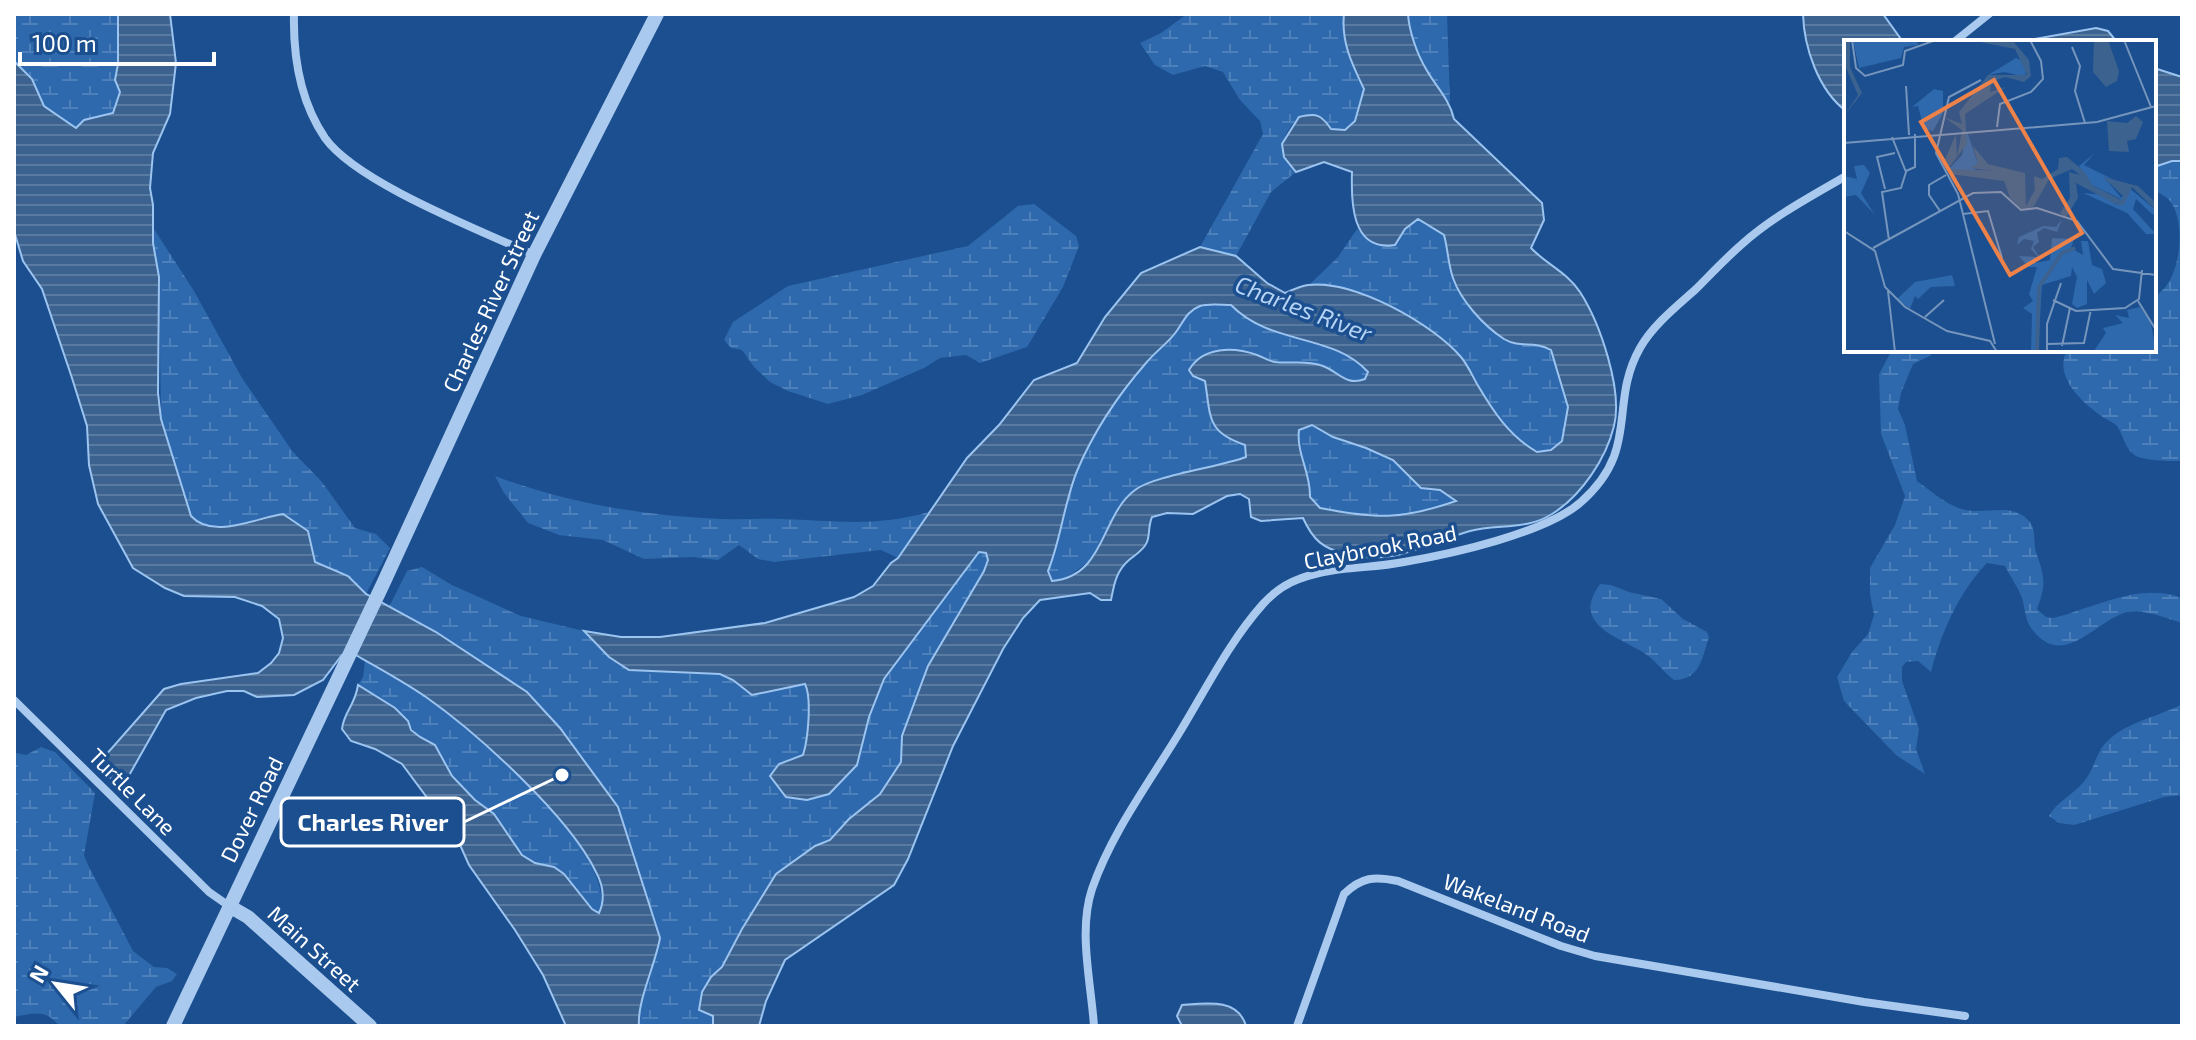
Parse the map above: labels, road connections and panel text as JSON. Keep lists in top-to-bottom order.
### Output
{
  "streets": {
    "street": [
      "Charles River Street",
      "Claybrook Road",
      "Turtle Lane",
      "Dover Road",
      "Wakeland Road",
      "Main Street"
    ]
  },
  "crossings": [
    ["Charles River Street", "Dover Road"],
    ["Turtle Lane", "Dover Road"],
    ["Turtle Lane", "Main Street"],
    ["Dover Road", "Main Street"]
  ],
  "water": ["Charles River"],
  "places": ["Charles River"],
  "scale_bar": "100 m",
  "north": "top left"
}
